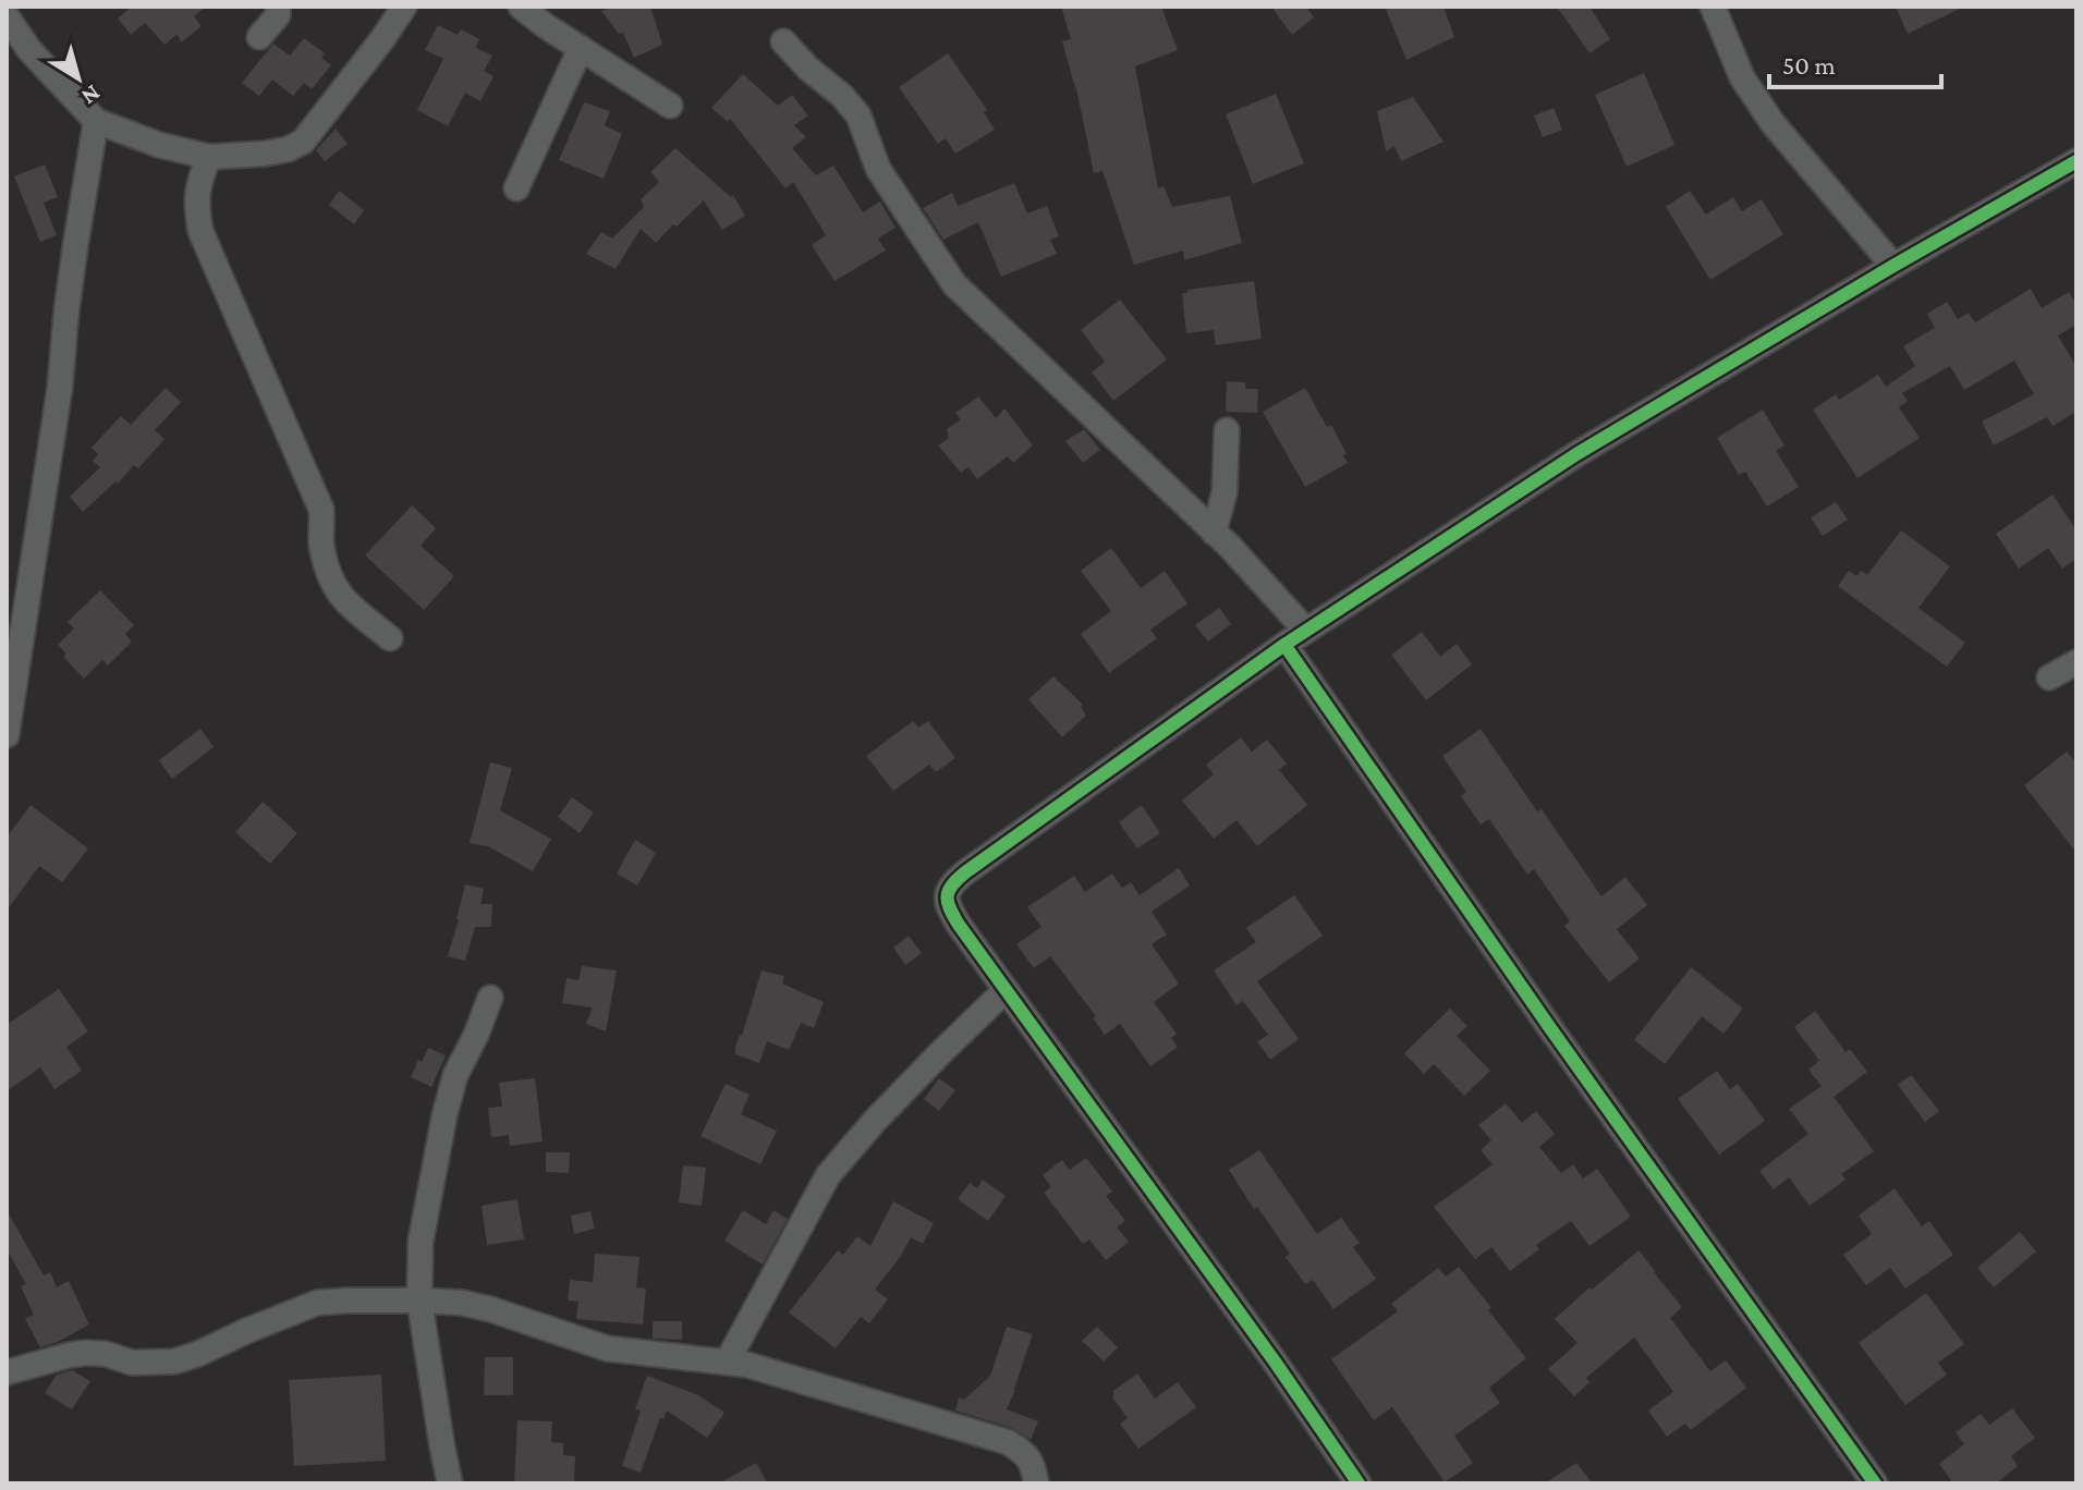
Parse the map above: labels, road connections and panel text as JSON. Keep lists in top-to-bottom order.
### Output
{
  "scale_bar": "50 m",
  "north": "bottom right"
}
